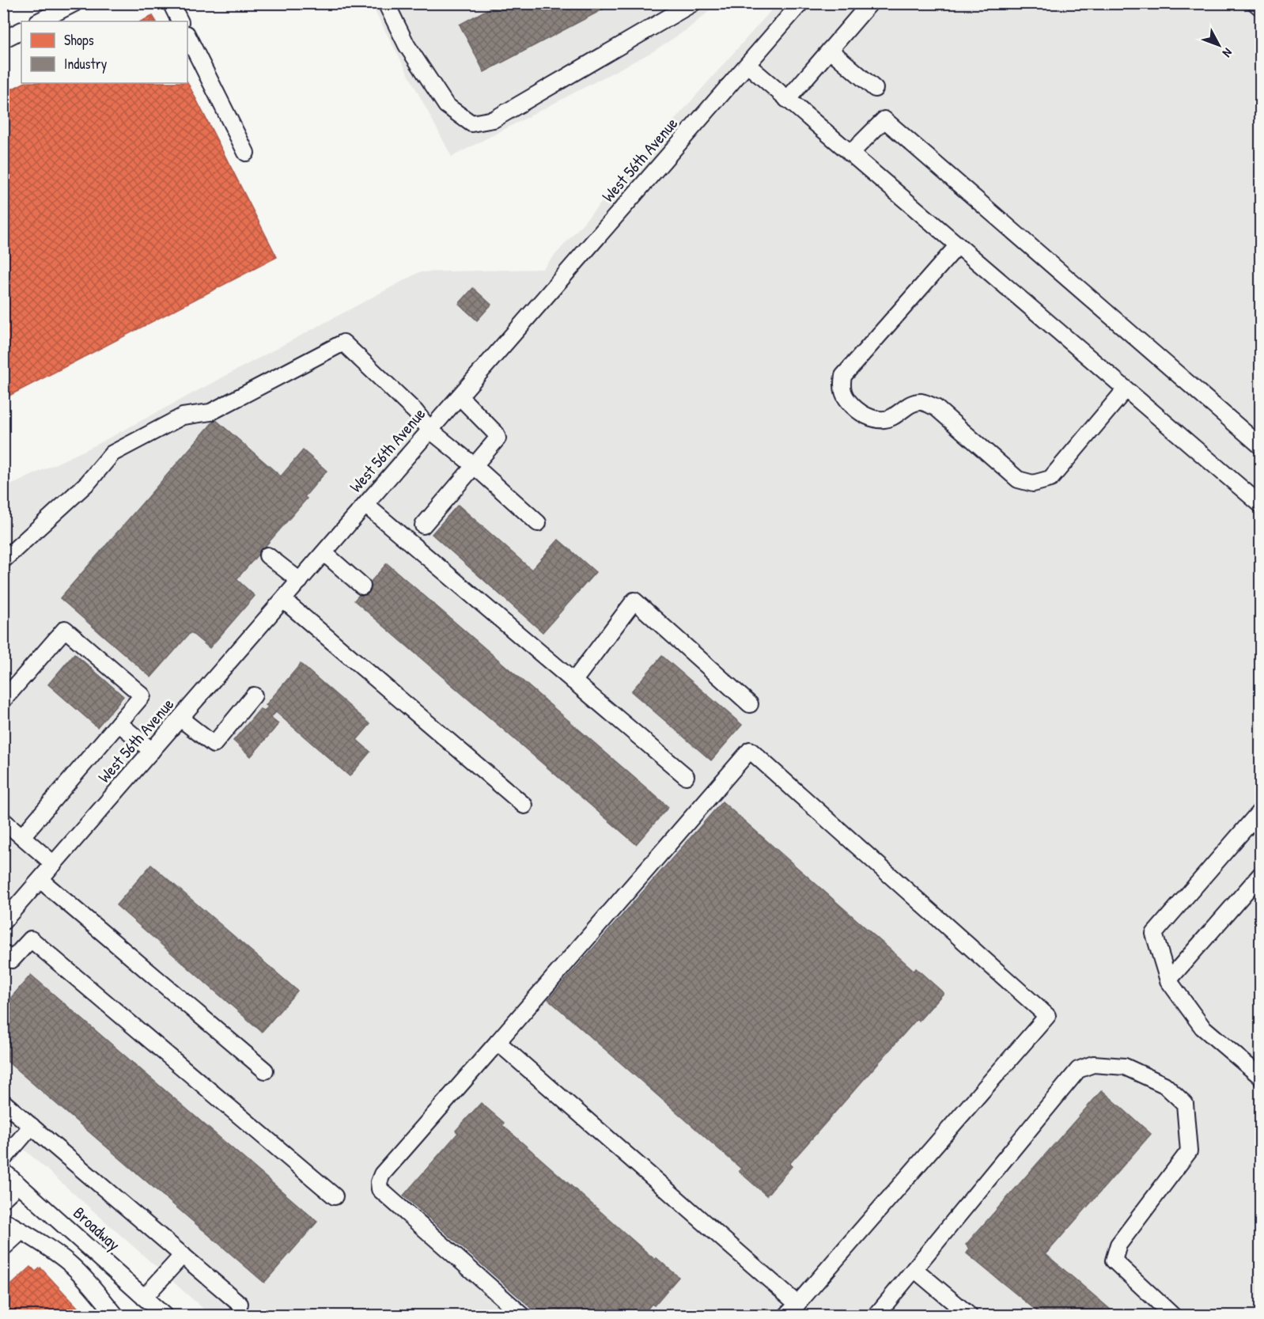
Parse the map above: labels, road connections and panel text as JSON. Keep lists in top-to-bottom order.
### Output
{
  "streets": {
    "street": ["West 56th Avenue", "Broadway"]
  },
  "legend": ["Shops", "Industry"],
  "north": "bottom right"
}
